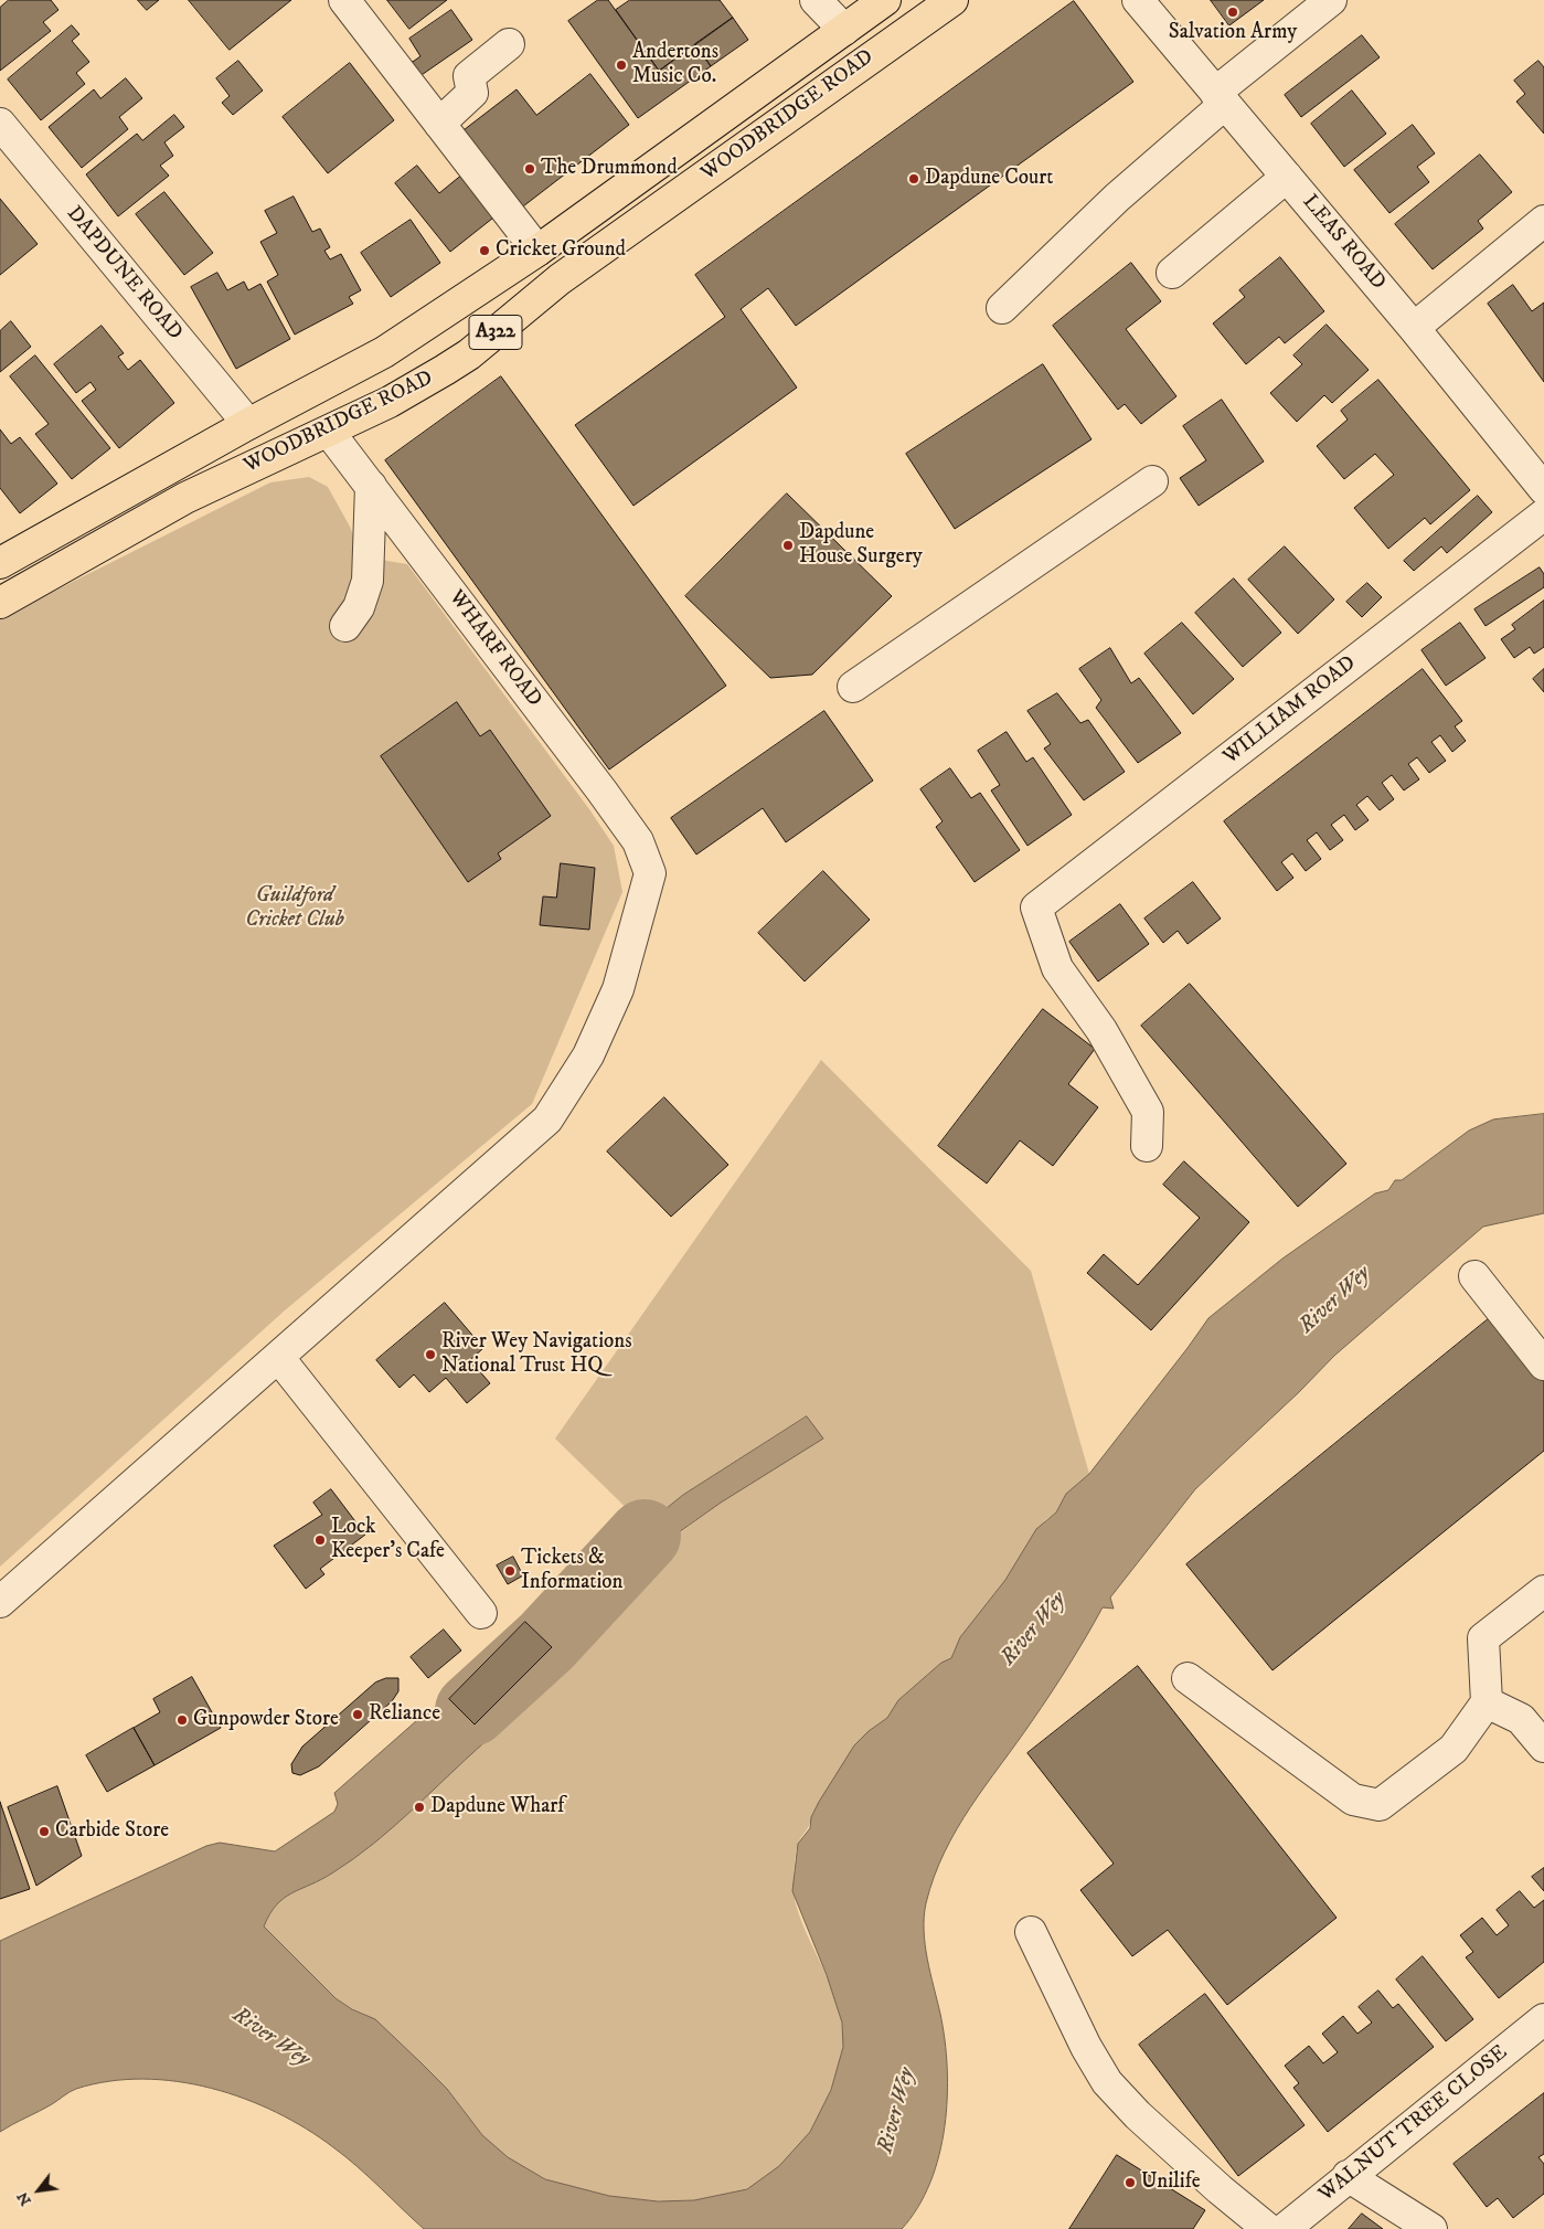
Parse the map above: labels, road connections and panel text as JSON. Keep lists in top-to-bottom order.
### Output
{
  "streets": {
    "main road": ["WOODBRIDGE ROAD", "A322"],
    "street": [
      "LEAS ROAD",
      "DAPDUNE ROAD",
      "WHARF ROAD",
      "WILLIAM ROAD",
      "WALNUT TREE CLOSE"
    ]
  },
  "crossings": [
    ["WOODBRIDGE ROAD", "DAPDUNE ROAD"],
    ["WOODBRIDGE ROAD", "WHARF ROAD"]
  ],
  "water": ["River Wey"],
  "parks": ["Guildford Cricket Club"],
  "places": [
    "Salvation Army",
    "Andertons Music Co.",
    "The Drummond",
    "Dapdune Court",
    "Cricket Ground",
    "Dapdune House Surgery",
    "River Wey Navigations National Trust HQ",
    "Lock Keeper's Cafe",
    "Tickets & Information",
    "Reliance",
    "Gunpowder Store",
    "Dapdune Wharf",
    "Carbide Store",
    "Unilife"
  ],
  "north": "bottom left"
}
